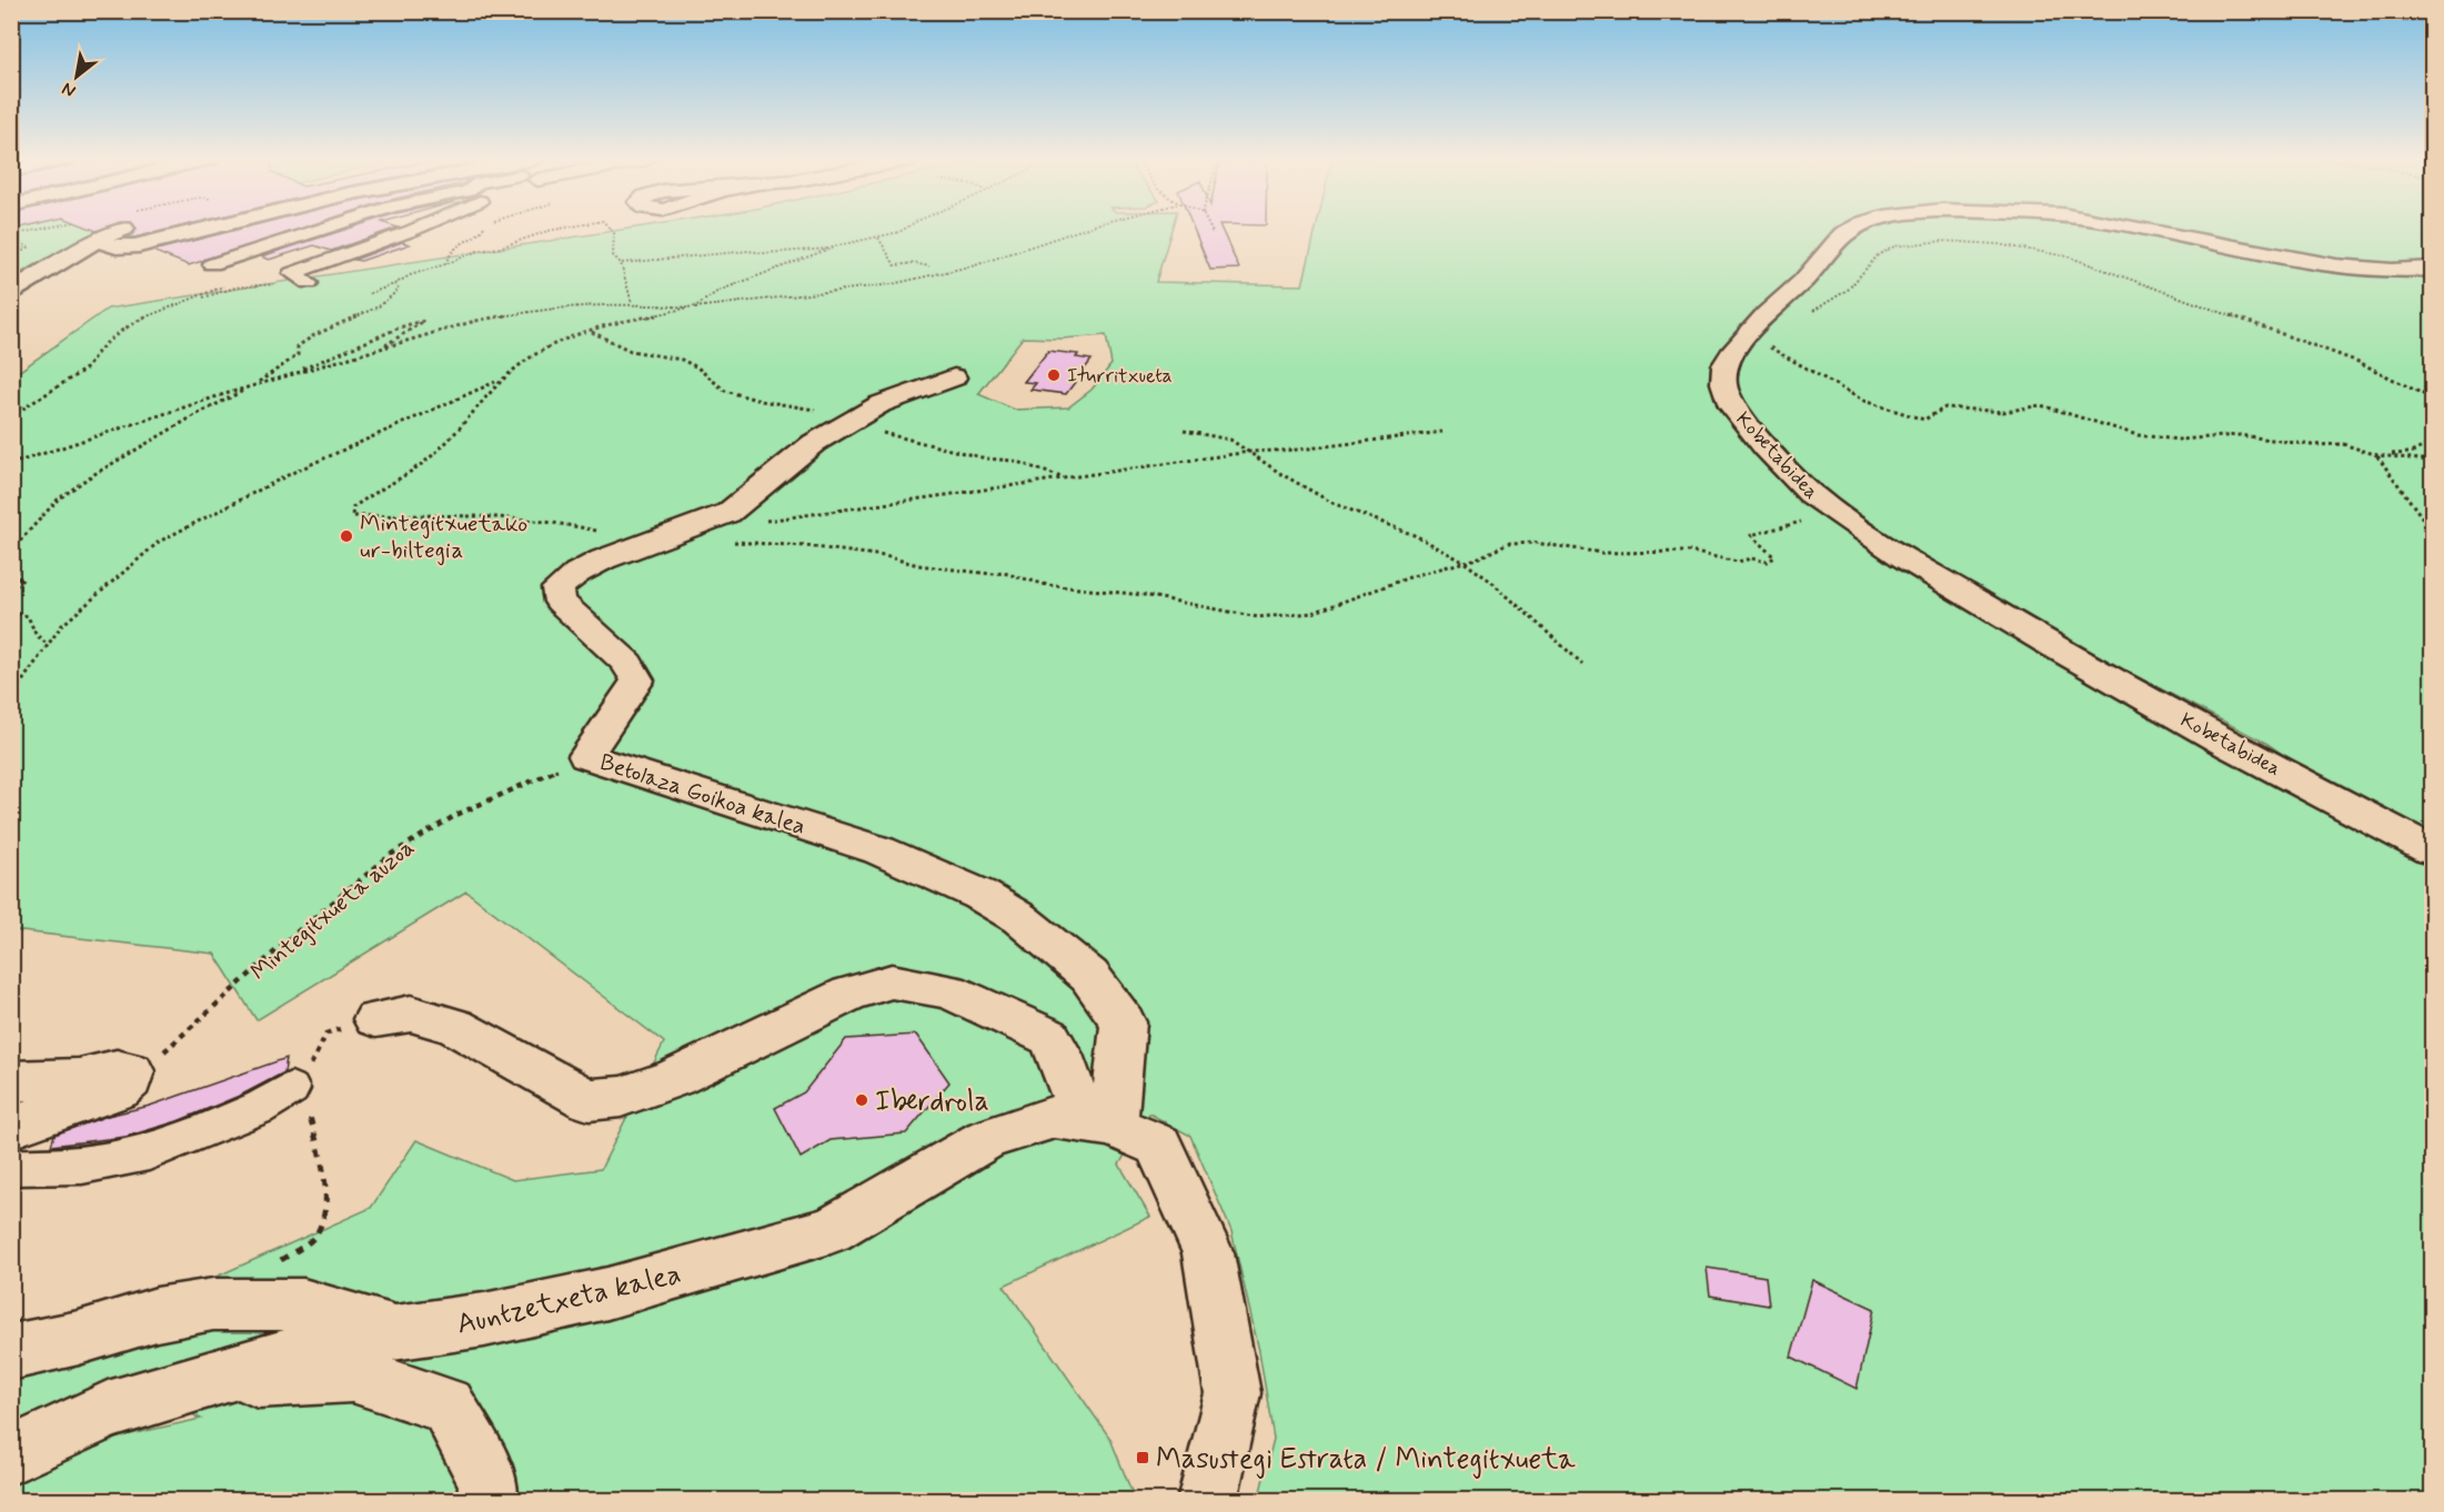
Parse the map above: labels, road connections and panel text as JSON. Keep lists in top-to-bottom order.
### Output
{
  "streets": {
    "street": ["Kobetabidea", "Betolaza Goikoa kalea", "Auntzetxeta kalea"],
    "path": ["Mintegitxueta auzoa"]
  },
  "crossings": [
    ["Betolaza Goikoa kalea", "Mintegitxueta auzoa"],
    ["Betolaza Goikoa kalea", "Auntzetxeta kalea"]
  ],
  "places": {
    "other": ["Iturritxueta", "Mintegitxuetako ur-biltegia", "Iberdrola"],
    "transit": ["Masustegi Estrata / Mintegitxueta"]
  },
  "north": "bottom left"
}
